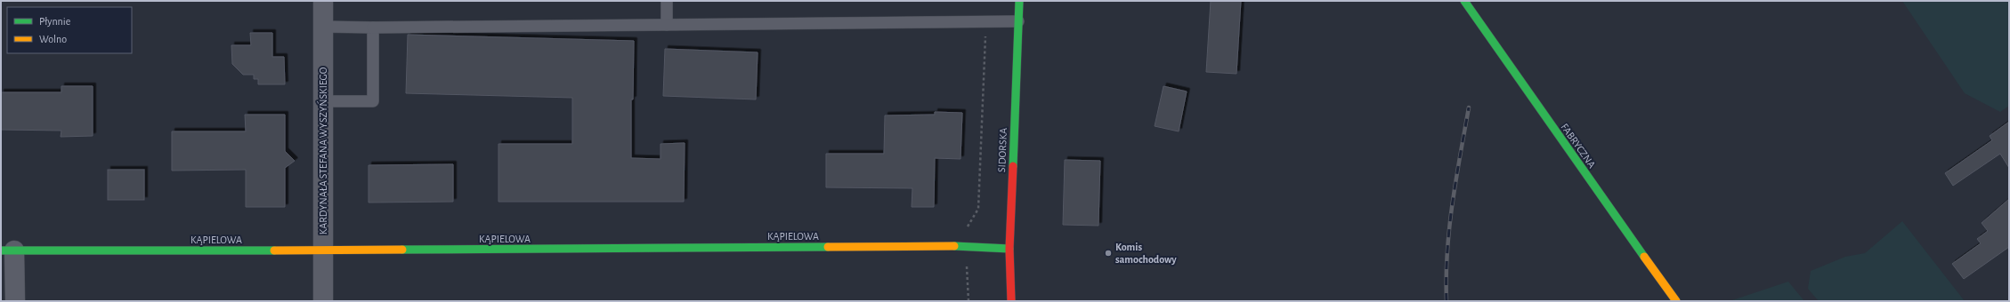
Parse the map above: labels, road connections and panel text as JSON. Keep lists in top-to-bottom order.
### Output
{
  "streets": {
    "street": [
      "FABRYCZNA",
      "SIDORSKA",
      "KARDYNAŁA STEFANA WYSZYŃSKIEGO",
      "KĄPIELOWA"
    ]
  },
  "crossings": [
    ["SIDORSKA", "KĄPIELOWA"],
    ["KARDYNAŁA STEFANA WYSZYŃSKIEGO", "KĄPIELOWA"]
  ],
  "places": ["Komis samochodowy"],
  "legend": ["Płynnie", "Wolno"]
}
